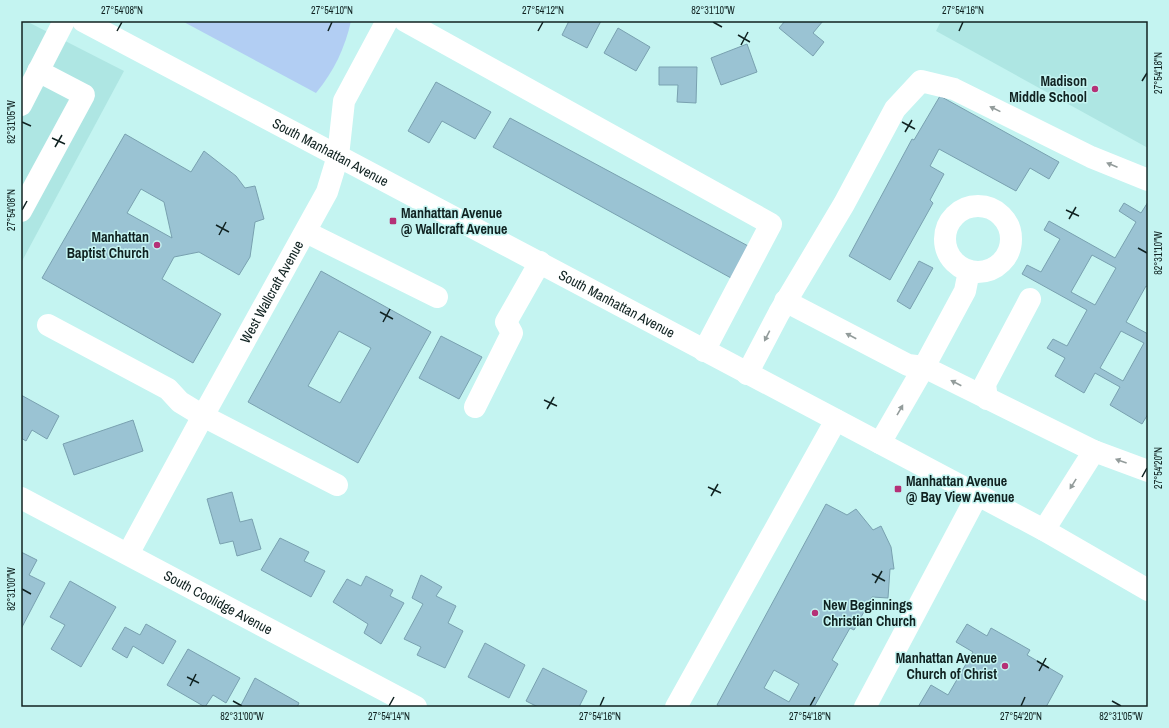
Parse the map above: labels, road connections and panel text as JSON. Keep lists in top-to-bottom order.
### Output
{
  "streets": {
    "street": ["South Manhattan Avenue", "West Wallcraft Avenue", "South Coolidge Avenue"]
  },
  "crossings": [
    ["South Manhattan Avenue", "West Wallcraft Avenue"],
    ["West Wallcraft Avenue", "South Coolidge Avenue"]
  ],
  "places": {
    "other": [
      "Madison Middle School",
      "Manhattan Baptist Church",
      "New Beginnings Christian Church",
      "Manhattan Avenue Church of Christ"
    ],
    "transit": ["Manhattan Avenue @ Wallcraft Avenue", "Manhattan Avenue @ Bay View Avenue"]
  },
  "coordinates": [
    "27°54'08\"N",
    "27°54'10\"N",
    "27°54'12\"N",
    "82°31'10\"W",
    "27°54'16\"N",
    "27°54'18\"N",
    "82°31'05\"W",
    "27°54'20\"N",
    "82°31'00\"W",
    "27°54'14\"N"
  ]
}
